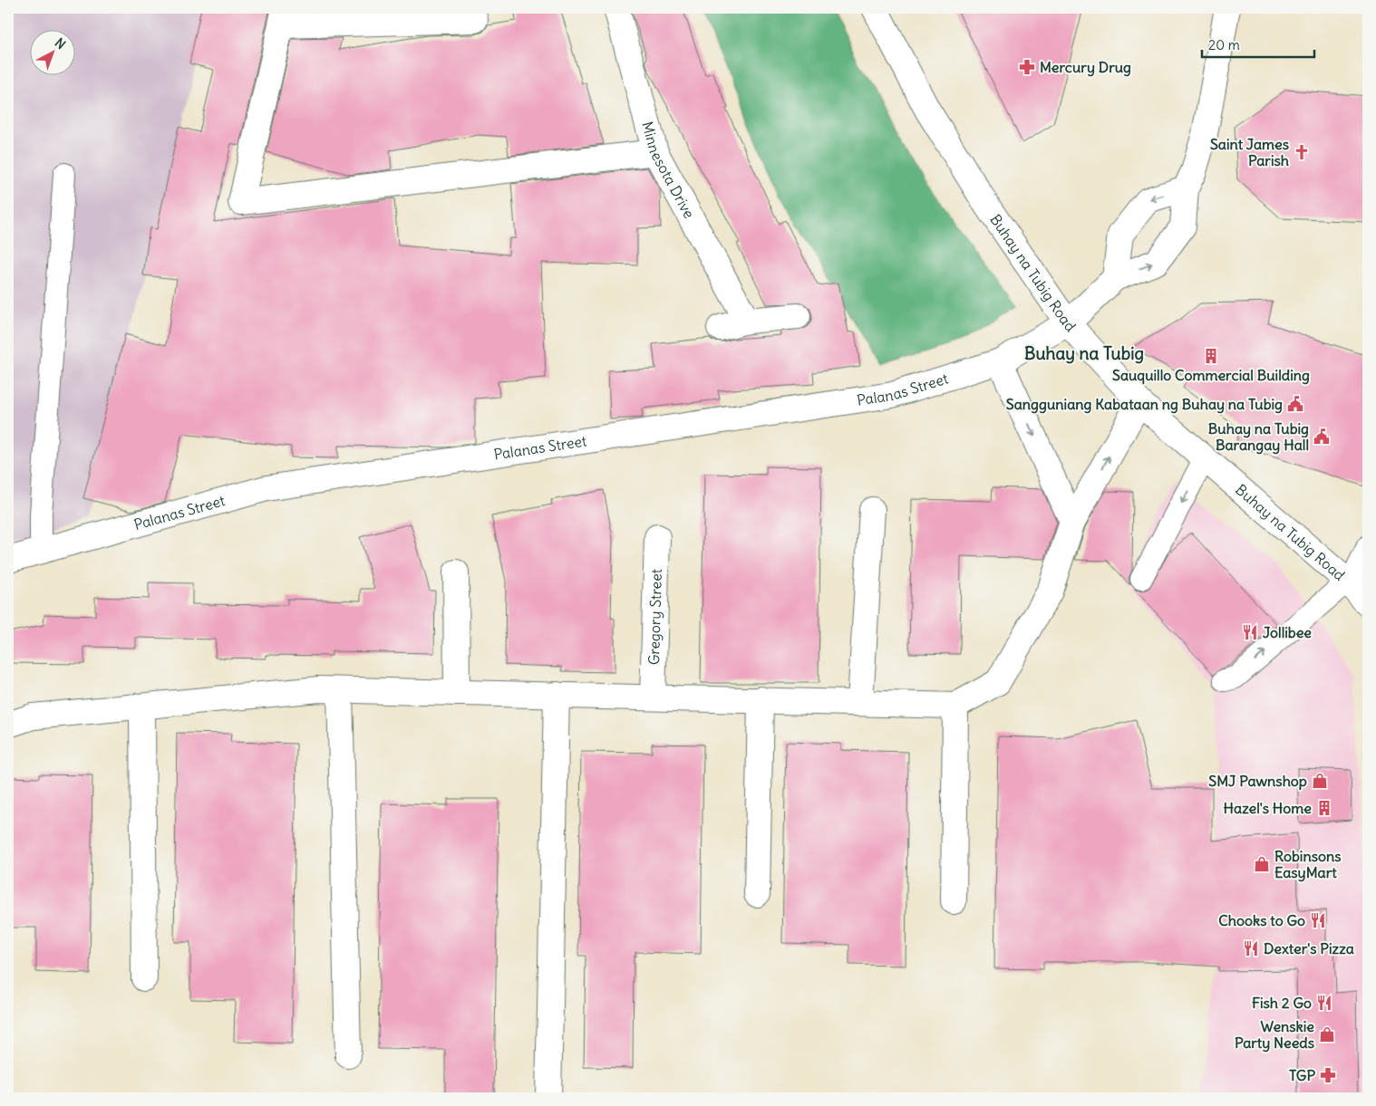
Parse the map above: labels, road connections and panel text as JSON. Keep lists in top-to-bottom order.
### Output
{
  "streets": {
    "street": [
      "Minnesota Drive",
      "Buhay na Tubig Road",
      "Palanas Street",
      "Gregory Street"
    ]
  },
  "crossings": [
    ["Buhay na Tubig Road", "Palanas Street"]
  ],
  "districts": ["Buhay na Tubig"],
  "places": {
    "pharmacy": ["Mercury Drug", "TGP"],
    "church": ["Saint James Parish"],
    "building": ["Sauquillo Commercial Building", "Hazel's Home"],
    "public building": ["Sangguniang Kabataan ng Buhay na Tubig", "Buhay na Tubig Barangay Hall"],
    "restaurant": [
      "Jollibee",
      "Chooks to Go",
      "Dexter's Pizza",
      "Fish 2 Go"
    ],
    "shop": ["SMJ Pawnshop", "Robinsons EasyMart", "Wenskie Party Needs"]
  },
  "scale_bar": "20 m",
  "north": "top right"
}
